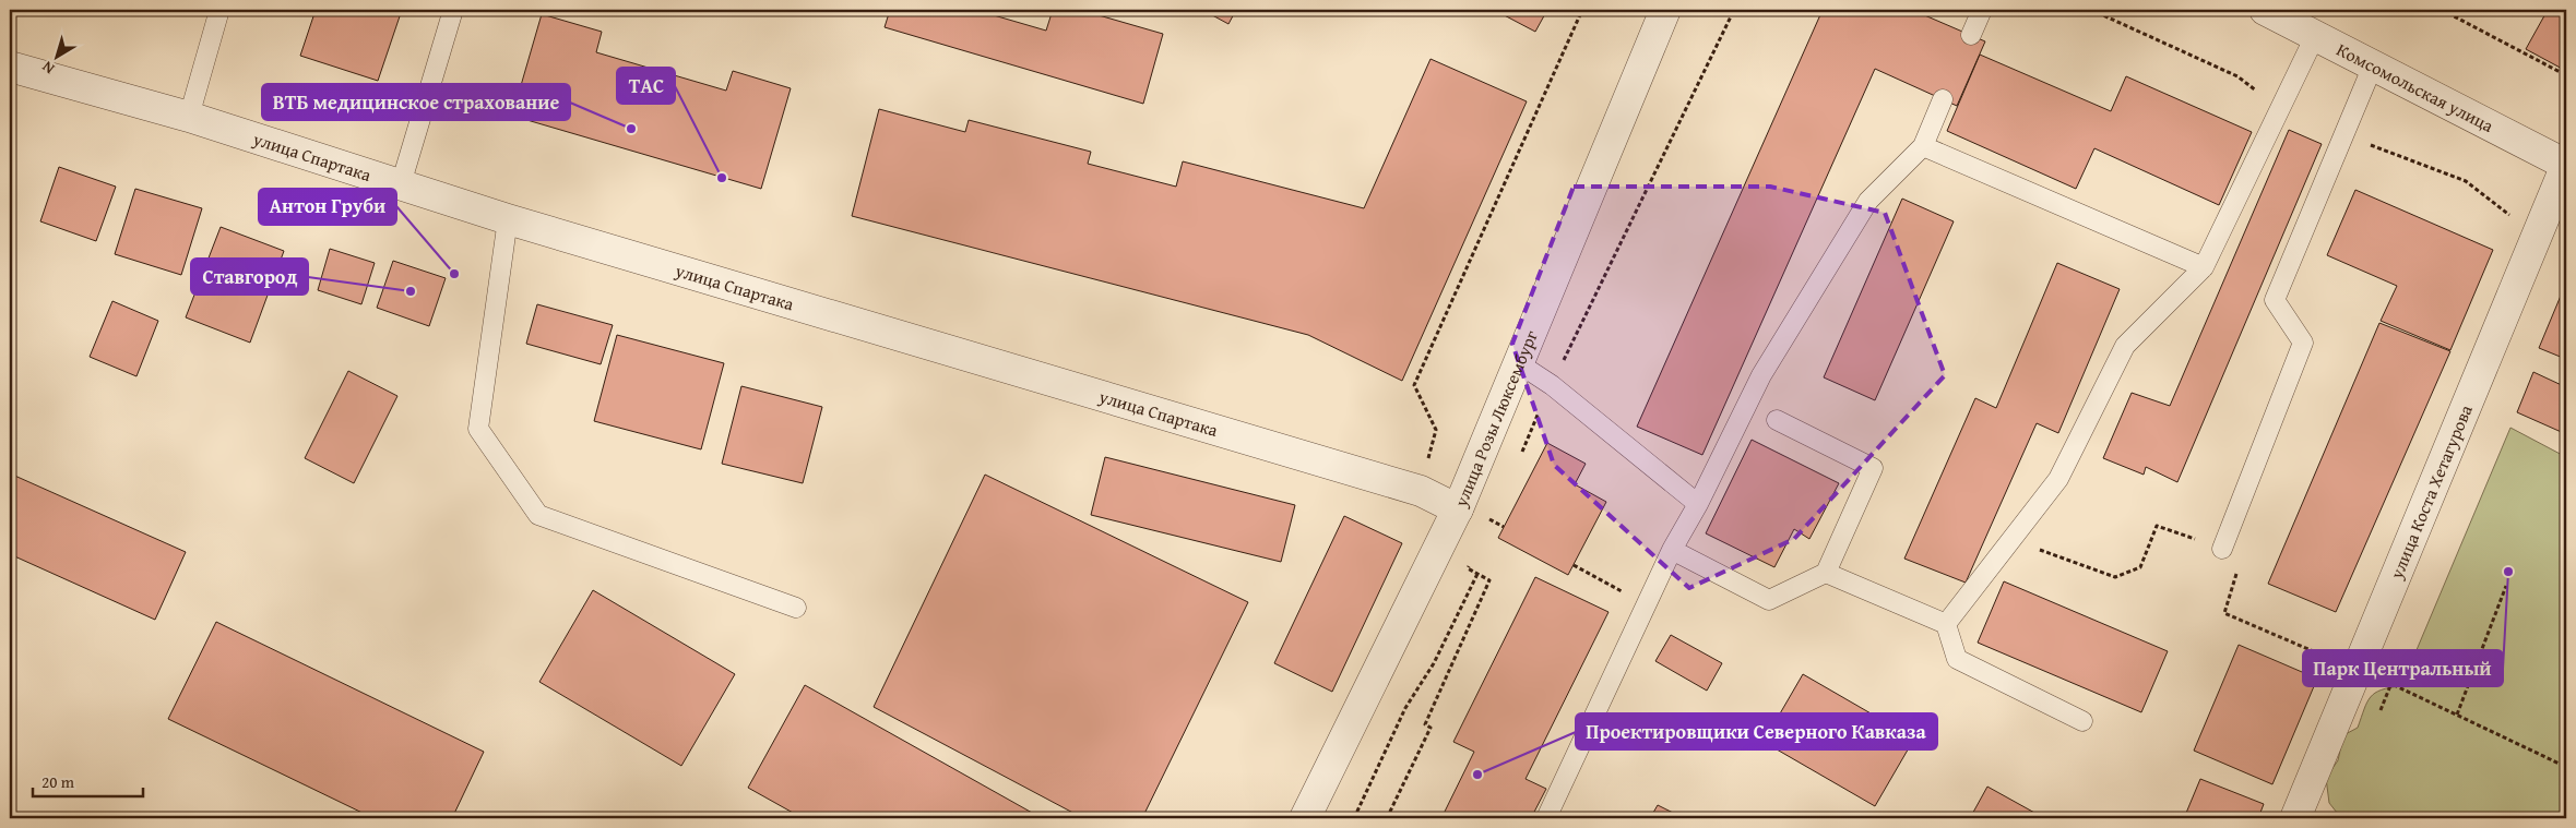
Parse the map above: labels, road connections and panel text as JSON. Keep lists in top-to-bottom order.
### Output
{
  "streets": {
    "street": [
      "Комсомольская улица",
      "улица Спартака",
      "улица Розы Люксембург",
      "улица Коста Хетагурова"
    ]
  },
  "crossings": [
    ["Комсомольская улица", "улица Коста Хетагурова"],
    ["улица Спартака", "улица Розы Люксембург"]
  ],
  "places": [
    "ВТБ медицинское страхование",
    "ТАС",
    "Антон Груби",
    "Ставгород",
    "Парк Центральный",
    "Проектировщики Северного Кавказа"
  ],
  "scale_bar": "20 m",
  "north": "bottom left"
}
